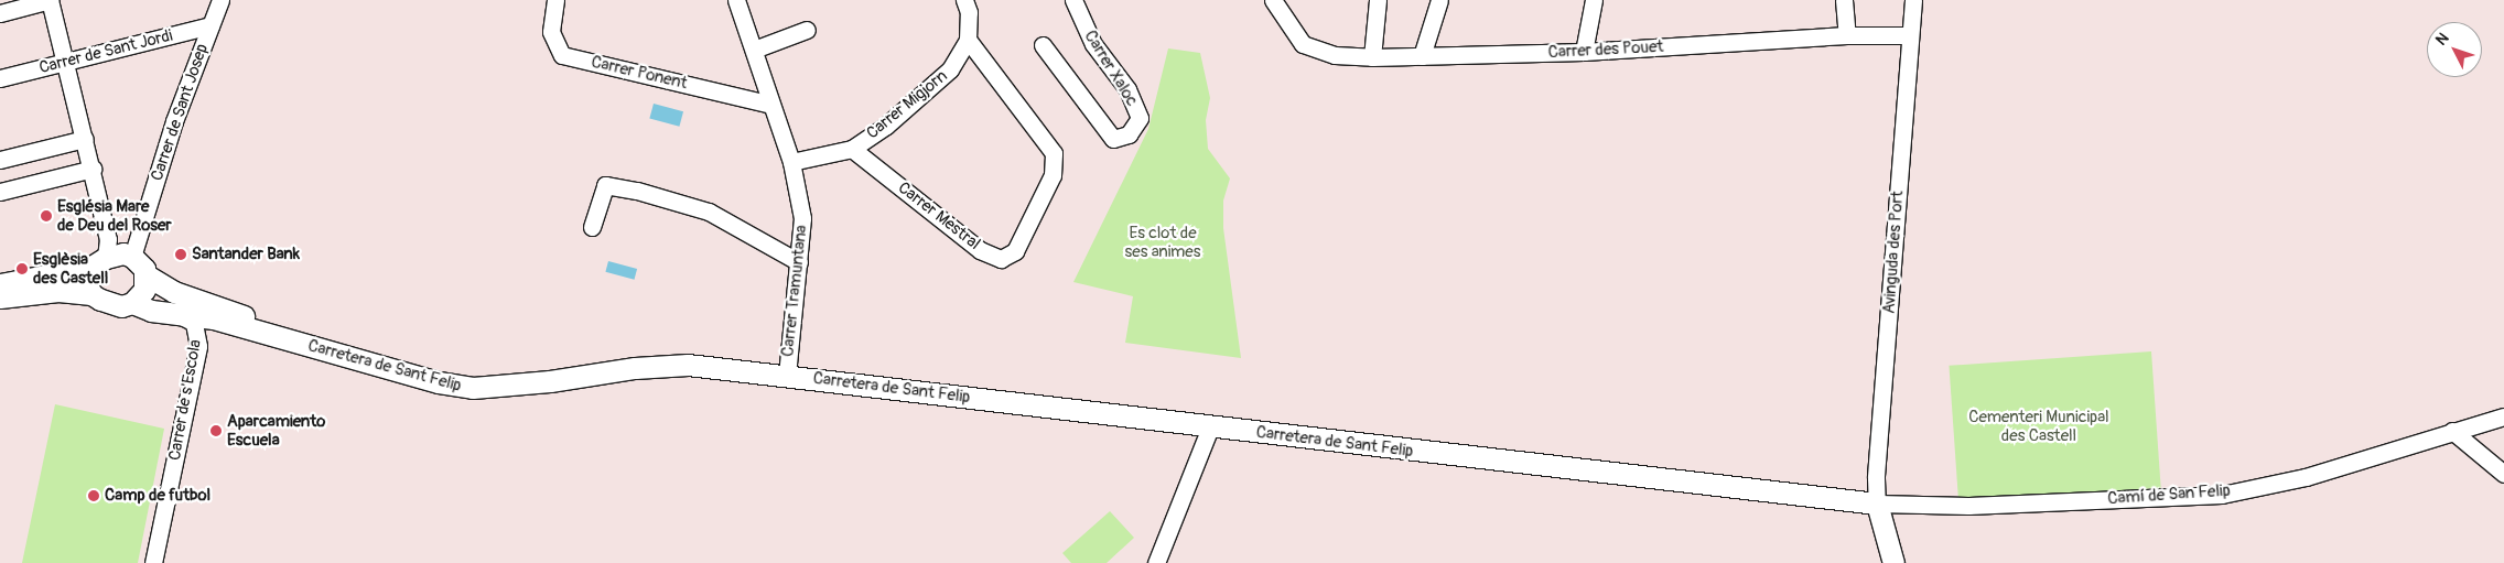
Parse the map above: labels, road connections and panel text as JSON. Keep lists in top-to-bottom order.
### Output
{
  "streets": {
    "main road": ["Carretera de Sant Felip"],
    "street": [
      "Carrer des Pouet",
      "Carrer de Sant Jordi",
      "Carrer Xaloc",
      "Carrer Ponent",
      "Carrer Migjorn",
      "Carrer de Sant Josep",
      "Carrer Mestral",
      "Avinguda des Port",
      "Carrer Tramuntana",
      "Carrer de s'Escola",
      "Camí de San Felip"
    ]
  },
  "crossings": [
    ["Carrer des Pouet", "Avinguda des Port"],
    ["Carrer de Sant Jordi", "Carrer de Sant Josep"],
    ["Carrer Ponent", "Carrer Tramuntana"],
    ["Carrer Migjorn", "Carrer Mestral"],
    ["Carrer Migjorn", "Carrer Tramuntana"],
    ["Carrer de Sant Josep", "Carretera de Sant Felip"],
    ["Avinguda des Port", "Carretera de Sant Felip"],
    ["Avinguda des Port", "Camí de San Felip"],
    ["Carrer Tramuntana", "Carretera de Sant Felip"],
    ["Carretera de Sant Felip", "Carrer de s'Escola"],
    ["Carretera de Sant Felip", "Camí de San Felip"]
  ],
  "parks": ["Es clot de ses animes", "Cementeri Municipal des Castell"],
  "places": [
    "Església Mare de Deu del Roser",
    "Santander Bank",
    "Esglèsia des Castell",
    "Aparcamiento Escuela",
    "Camp de futbol"
  ],
  "north": "top left"
}
